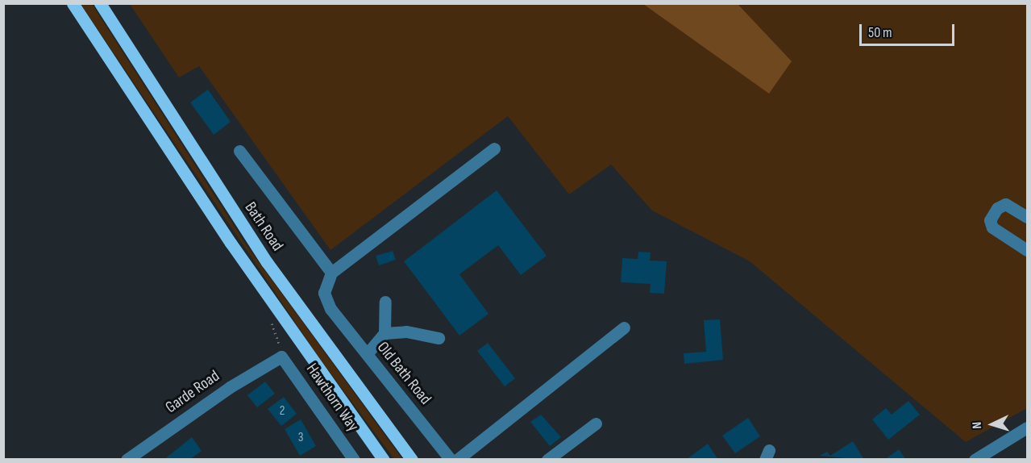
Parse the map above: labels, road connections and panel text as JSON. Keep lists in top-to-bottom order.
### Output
{
  "streets": {
    "main road": ["Bath Road"],
    "street": ["Old Bath Road", "Garde Road", "Hawthorn Way"]
  },
  "crossings": [
    ["Garde Road", "Hawthorn Way"]
  ],
  "house_numbers": ["2", "3"],
  "scale_bar": "50 m",
  "north": "left"
}
